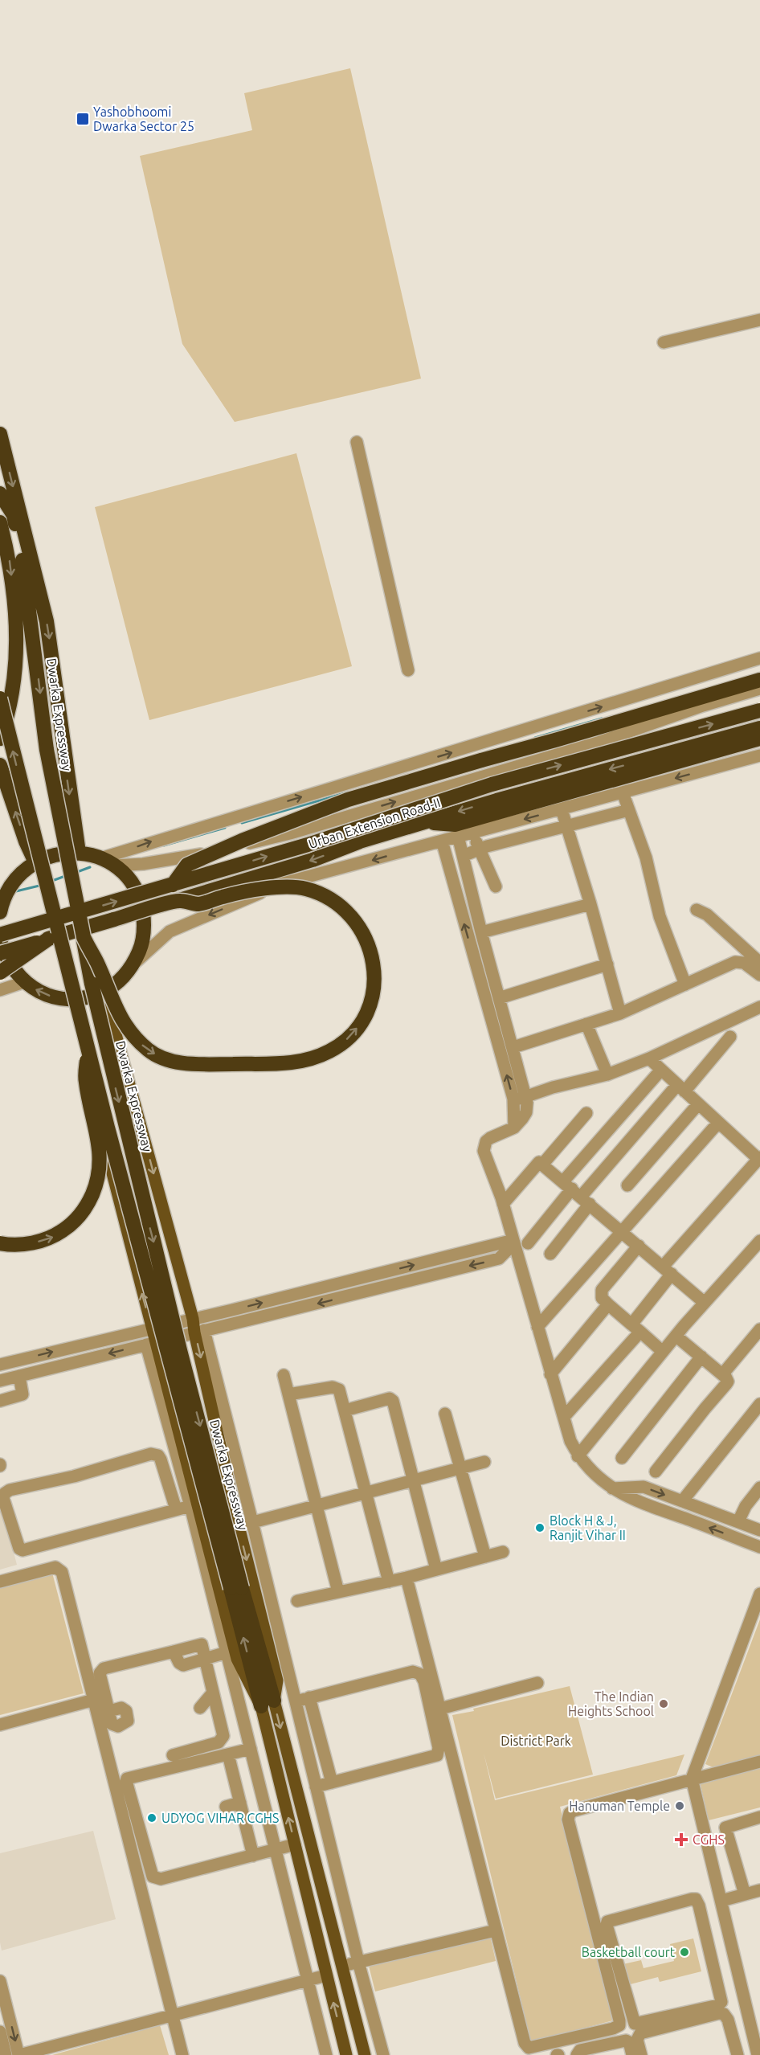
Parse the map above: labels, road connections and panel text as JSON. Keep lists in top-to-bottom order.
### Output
{
  "streets": {
    "highway": ["Dwarka Expressway", "Urban Extension Road-II"]
  },
  "parks": ["District Park"],
  "places": {
    "transit": ["Yashobhoomi Dwarka Sector 25"],
    "other": [
      "Block H & J, Ranjit Vihar II",
      "The Indian Heights School",
      "Hanuman Temple",
      "UDYOG VIHAR CGHS",
      "Basketball court"
    ],
    "health": ["CGHS"]
  }
}
